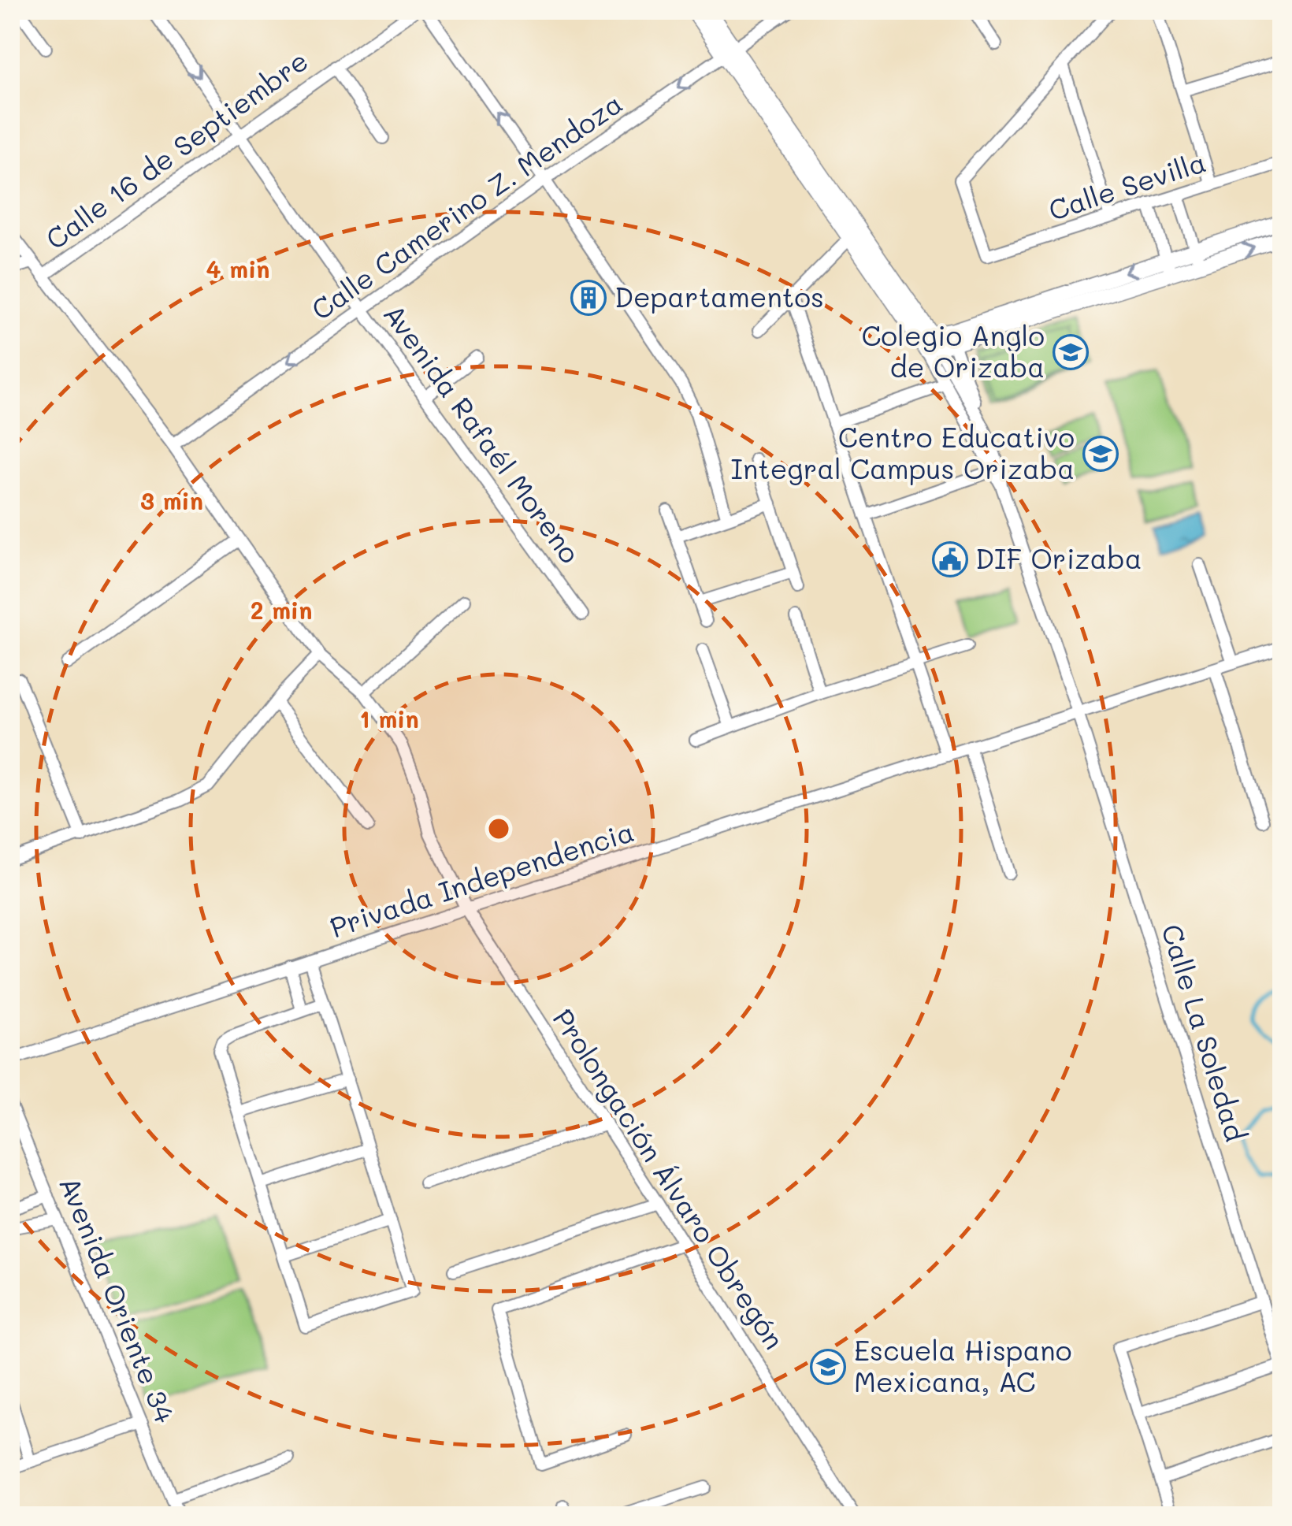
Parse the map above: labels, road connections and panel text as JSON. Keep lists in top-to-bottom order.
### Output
{
  "streets": {
    "street": [
      "Calle 16 de Septiembre",
      "Calle Sevilla",
      "Calle Camerino Z. Mendoza",
      "Avenida Rafaél Moreno",
      "Privada Independencia",
      "Calle La Soledad",
      "Prolongación Álvaro Obregón",
      "Avenida Oriente 34"
    ]
  },
  "crossings": [
    ["Calle 16 de Septiembre", "Avenida Rafaél Moreno"],
    ["Calle 16 de Septiembre", "Prolongación Álvaro Obregón"],
    ["Calle Camerino Z. Mendoza", "Avenida Rafaél Moreno"],
    ["Calle Camerino Z. Mendoza", "Prolongación Álvaro Obregón"],
    ["Privada Independencia", "Calle La Soledad"],
    ["Privada Independencia", "Prolongación Álvaro Obregón"]
  ],
  "one_way": ["Calle Camerino Z. Mendoza"],
  "places": {
    "building": ["Departamentos"],
    "school or university": ["Colegio Anglo de Orizaba", "Centro Educativo Integral Campus Orizaba", "Escuela Hispano Mexicana, AC"],
    "public building": ["DIF Orizaba"]
  },
  "rings": [
    "4 min",
    "3 min",
    "2 min",
    "1 min"
  ]
}
